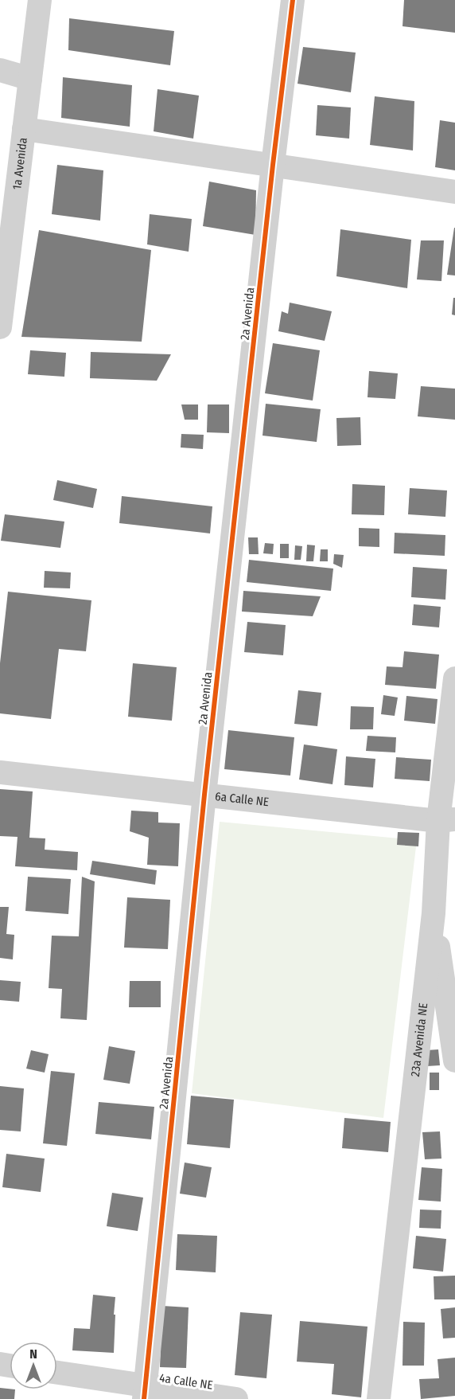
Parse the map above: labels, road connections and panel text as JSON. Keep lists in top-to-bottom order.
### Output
{
  "streets": {
    "street": [
      "1a Avenida",
      "2a Avenida",
      "6a Calle NE",
      "23a Avenida NE",
      "4a Calle NE"
    ]
  },
  "crossings": [
    ["2a Avenida", "6a Calle NE"],
    ["2a Avenida", "4a Calle NE"],
    ["6a Calle NE", "23a Avenida NE"]
  ],
  "north": "top"
}
